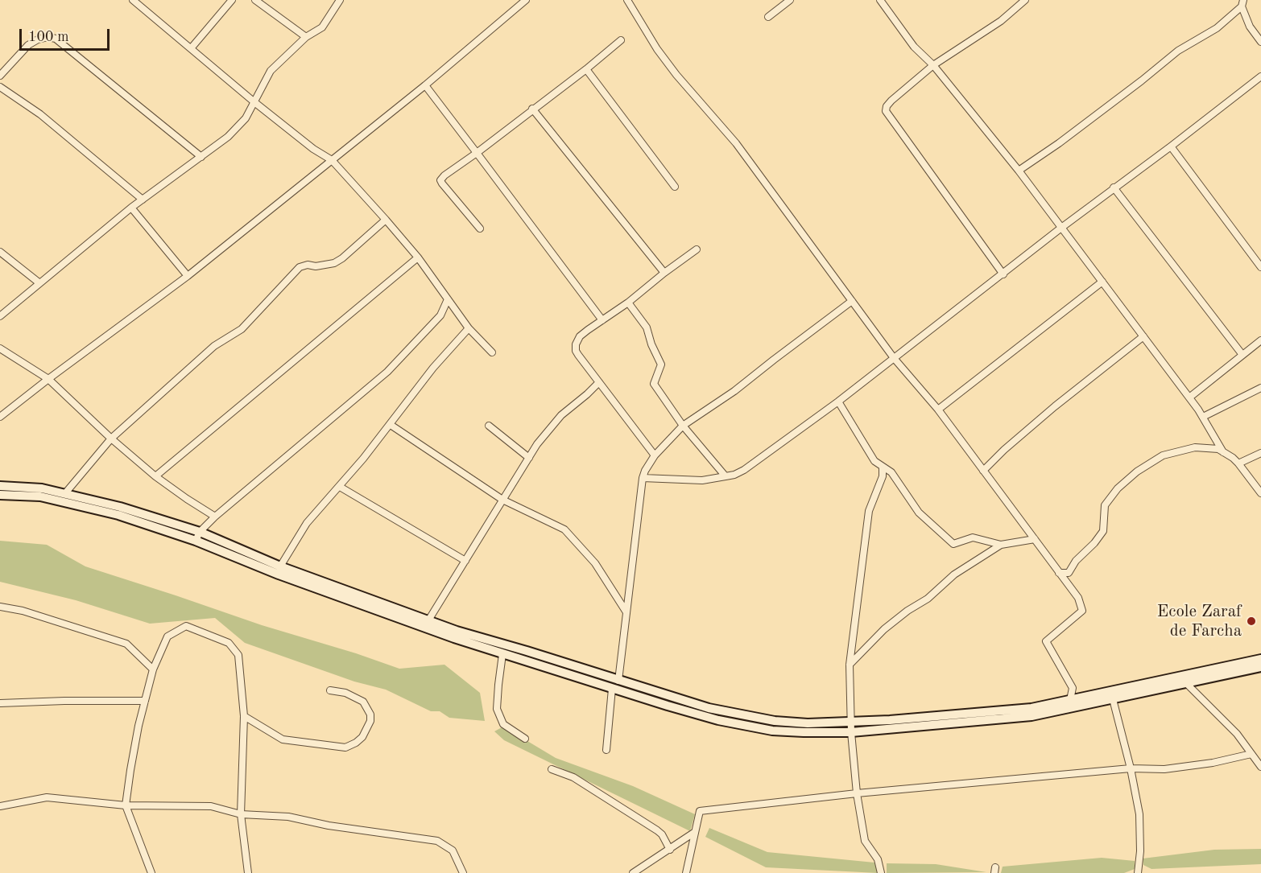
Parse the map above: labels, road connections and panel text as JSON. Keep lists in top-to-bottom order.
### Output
{
  "places": ["Ecole Zaraf de Farcha"],
  "scale_bar": "100 m"
}
